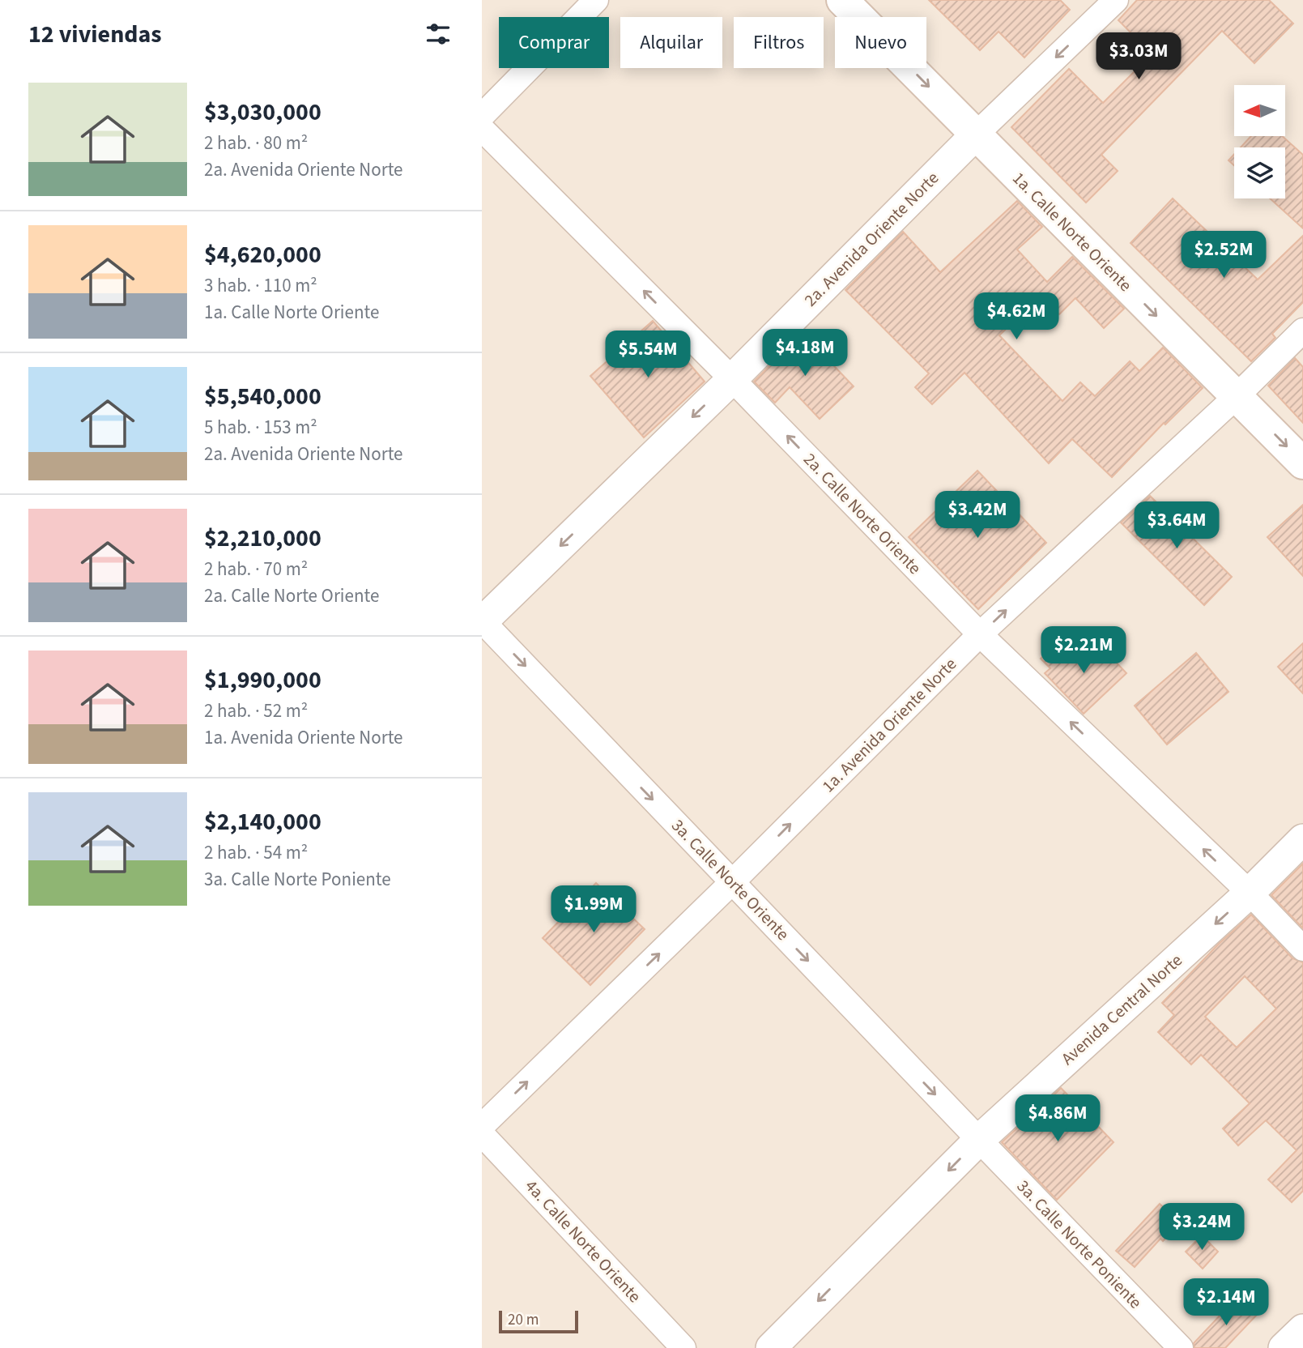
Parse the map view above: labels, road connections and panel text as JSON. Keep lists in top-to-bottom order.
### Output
{
  "streets": {
    "main road": ["1a. Calle Norte Oriente"],
    "street": [
      "2a. Avenida Oriente Norte",
      "2a. Calle Norte Oriente",
      "1a. Avenida Oriente Norte",
      "3a. Calle Norte Oriente",
      "Avenida Central Norte",
      "4a. Calle Norte Oriente",
      "3a. Calle Norte Poniente"
    ]
  },
  "crossings": [
    ["1a. Calle Norte Oriente", "2a. Avenida Oriente Norte"],
    ["1a. Calle Norte Oriente", "1a. Avenida Oriente Norte"],
    ["2a. Avenida Oriente Norte", "2a. Calle Norte Oriente"],
    ["2a. Avenida Oriente Norte", "3a. Calle Norte Oriente"],
    ["2a. Calle Norte Oriente", "1a. Avenida Oriente Norte"],
    ["2a. Calle Norte Oriente", "Avenida Central Norte"],
    ["1a. Avenida Oriente Norte", "3a. Calle Norte Oriente"],
    ["3a. Calle Norte Oriente", "Avenida Central Norte"],
    ["3a. Calle Norte Oriente", "3a. Calle Norte Poniente"],
    ["Avenida Central Norte", "3a. Calle Norte Poniente"]
  ],
  "one_way": [
    "1a. Calle Norte Oriente",
    "2a. Avenida Oriente Norte",
    "2a. Calle Norte Oriente",
    "1a. Avenida Oriente Norte",
    "3a. Calle Norte Oriente",
    "Avenida Central Norte"
  ],
  "scale_bar": "20 m",
  "north": "left",
  "page": {
    "heading": "12 viviendas",
    "chip": [
      "Comprar",
      "Alquilar",
      "Filtros",
      "Nuevo"
    ],
    "price": [
      "$3.03M",
      "$2.52M",
      "$4.62M",
      "$4.18M",
      "$5.54M",
      "$3.42M",
      "$3.64M",
      "$2.21M",
      "$1.99M",
      "$4.86M",
      "$3.24M",
      "$2.14M"
    ],
    "list": [
      {
        "name": "$3,030,000",
        "note": "2 hab. · 80 m² · 2a. Avenida Oriente Norte"
      },
      {
        "name": "$4,620,000",
        "note": "3 hab. · 110 m² · 1a. Calle Norte Oriente"
      },
      {
        "name": "$5,540,000",
        "note": "5 hab. · 153 m² · 2a. Avenida Oriente Norte"
      },
      {
        "name": "$2,210,000",
        "note": "2 hab. · 70 m² · 2a. Calle Norte Oriente"
      },
      {
        "name": "$1,990,000",
        "note": "2 hab. · 52 m² · 1a. Avenida Oriente Norte"
      },
      {
        "name": "$2,140,000",
        "note": "2 hab. · 54 m² · 3a. Calle Norte Poniente"
      }
    ],
    "scale": "20 m"
  }
}
